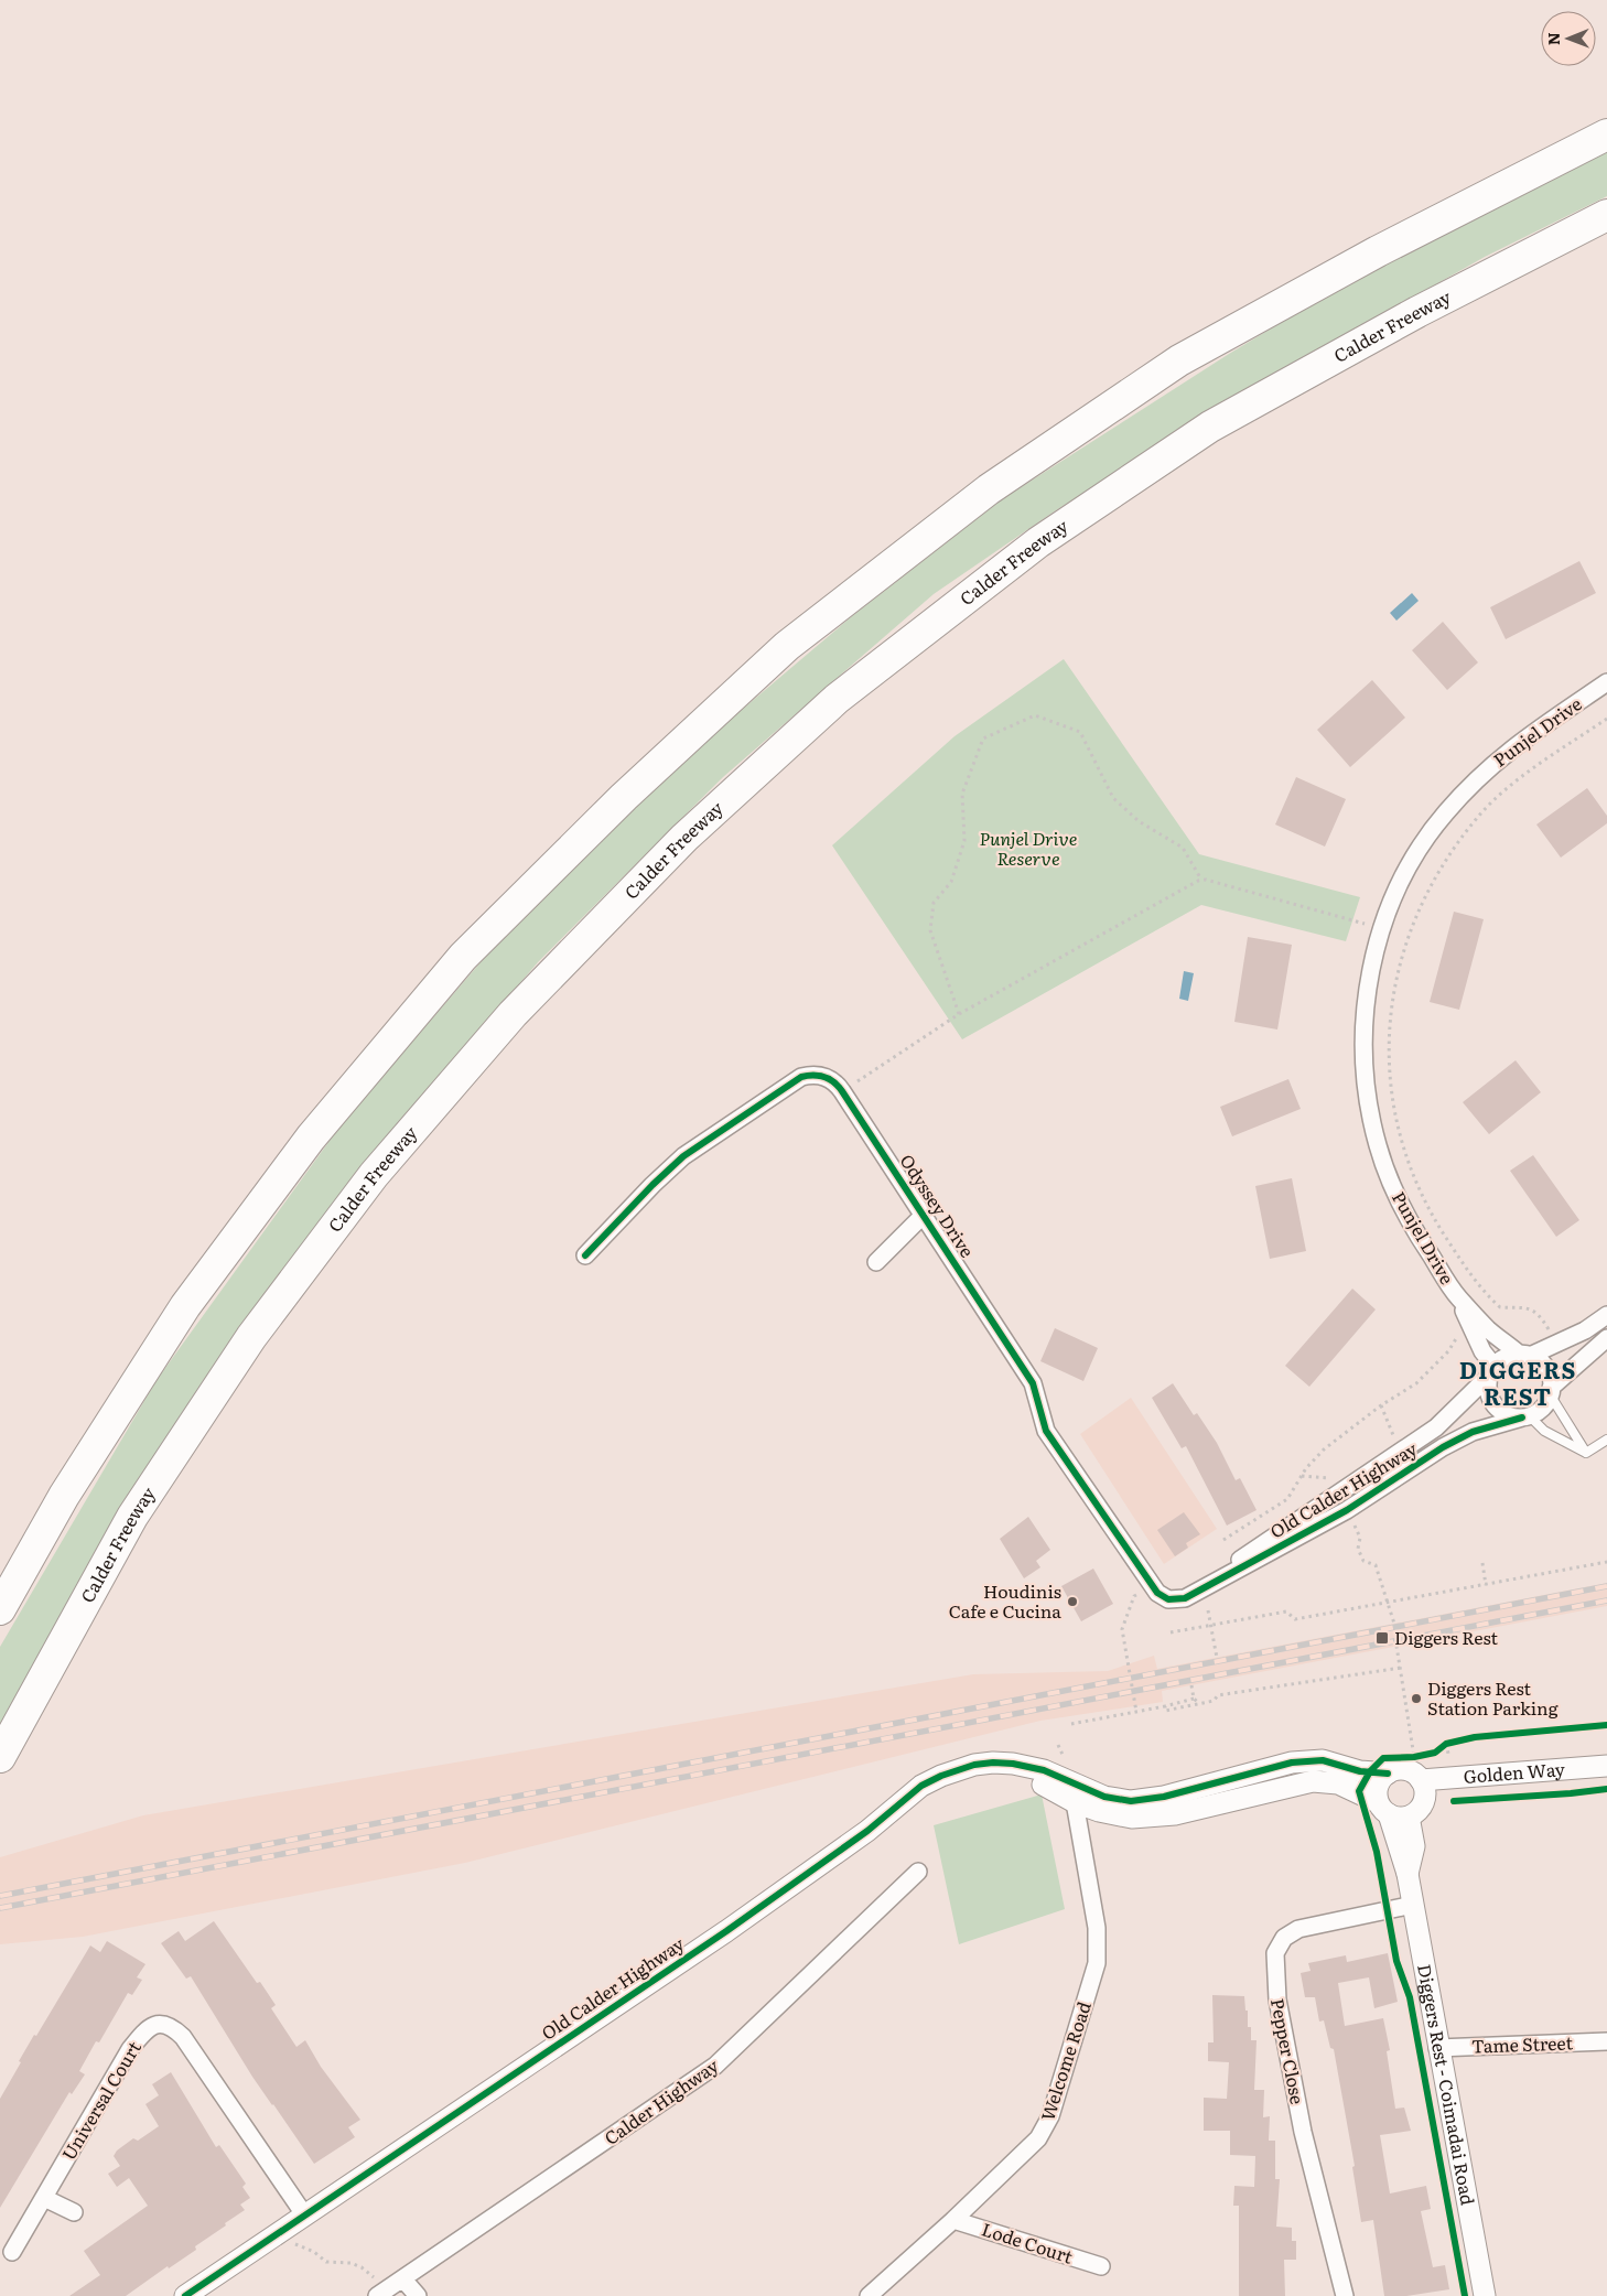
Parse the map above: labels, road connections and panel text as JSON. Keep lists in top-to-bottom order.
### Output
{
  "streets": {
    "highway": ["Calder Freeway"],
    "street": [
      "Punjel Drive",
      "Odyssey Drive",
      "Old Calder Highway",
      "Golden Way",
      "Tame Street",
      "Pepper Close",
      "Welcome Road",
      "Diggers Rest - Coimadai Road",
      "Universal Court",
      "Calder Highway",
      "Lode Court"
    ]
  },
  "crossings": [
    ["Punjel Drive", "Old Calder Highway"],
    ["Odyssey Drive", "Old Calder Highway"],
    ["Old Calder Highway", "Welcome Road"],
    ["Old Calder Highway", "Universal Court"],
    ["Golden Way", "Diggers Rest - Coimadai Road"],
    ["Tame Street", "Diggers Rest - Coimadai Road"],
    ["Pepper Close", "Diggers Rest - Coimadai Road"],
    ["Welcome Road", "Lode Court"]
  ],
  "districts": ["DIGGERS REST"],
  "parks": ["Punjel Drive Reserve"],
  "places": {
    "other": ["Houdinis Cafe e Cucina", "Diggers Rest Station Parking"],
    "transit": ["Diggers Rest"]
  },
  "north": "left"
}
